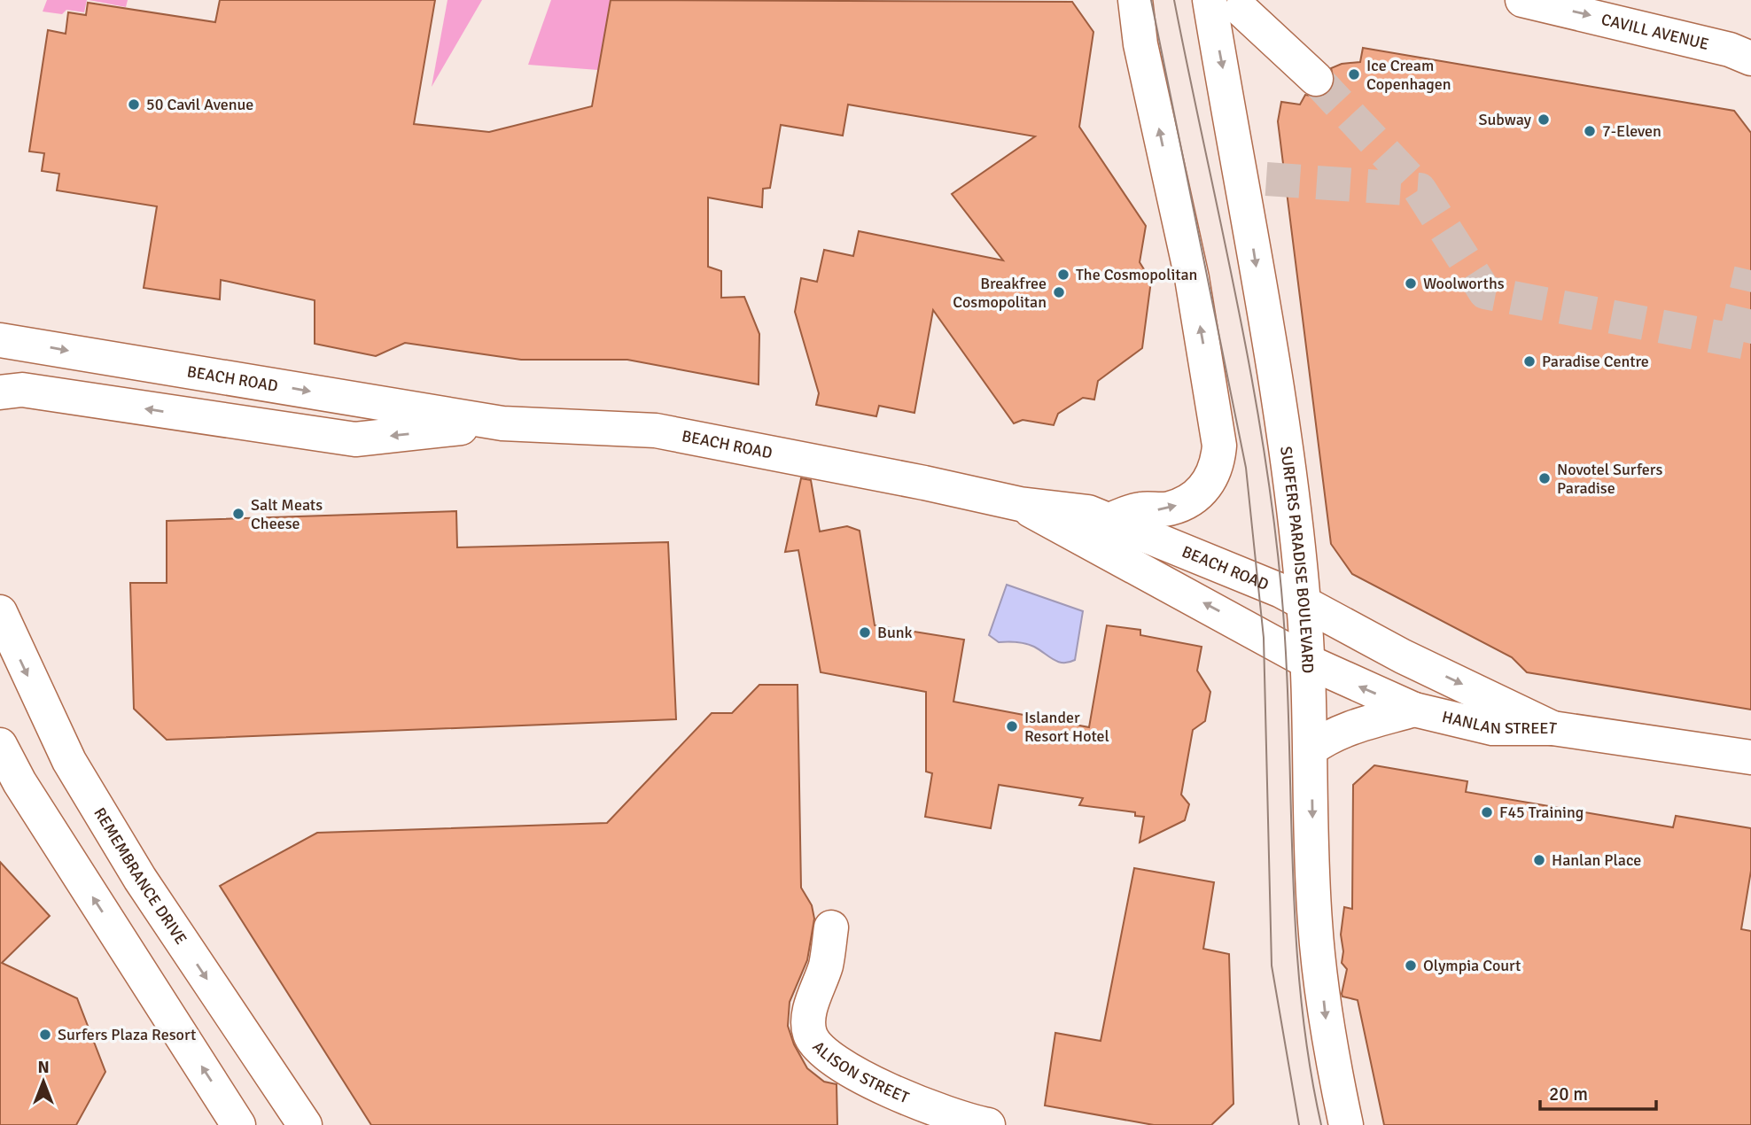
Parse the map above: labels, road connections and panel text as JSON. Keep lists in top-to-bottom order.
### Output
{
  "streets": {
    "main road": [
      "CAVILL AVENUE",
      "BEACH ROAD",
      "SURFERS PARADISE BOULEVARD",
      "HANLAN STREET",
      "REMEMBRANCE DRIVE",
      "ALISON STREET"
    ]
  },
  "crossings": [
    ["BEACH ROAD", "SURFERS PARADISE BOULEVARD"],
    ["BEACH ROAD", "HANLAN STREET"],
    ["SURFERS PARADISE BOULEVARD", "HANLAN STREET"]
  ],
  "one_way": ["CAVILL AVENUE", "SURFERS PARADISE BOULEVARD"],
  "places": [
    "Ice Cream Copenhagen",
    "50 Cavil Avenue",
    "Subway",
    "7-Eleven",
    "The Cosmopolitan",
    "Woolworths",
    "Breakfree Cosmopolitan",
    "Paradise Centre",
    "Novotel Surfers Paradise",
    "Salt Meats Cheese",
    "Bunk",
    "Islander Resort Hotel",
    "F45 Training",
    "Hanlan Place",
    "Olympia Court",
    "Surfers Plaza Resort"
  ],
  "scale_bar": "20 m",
  "north": "top"
}
